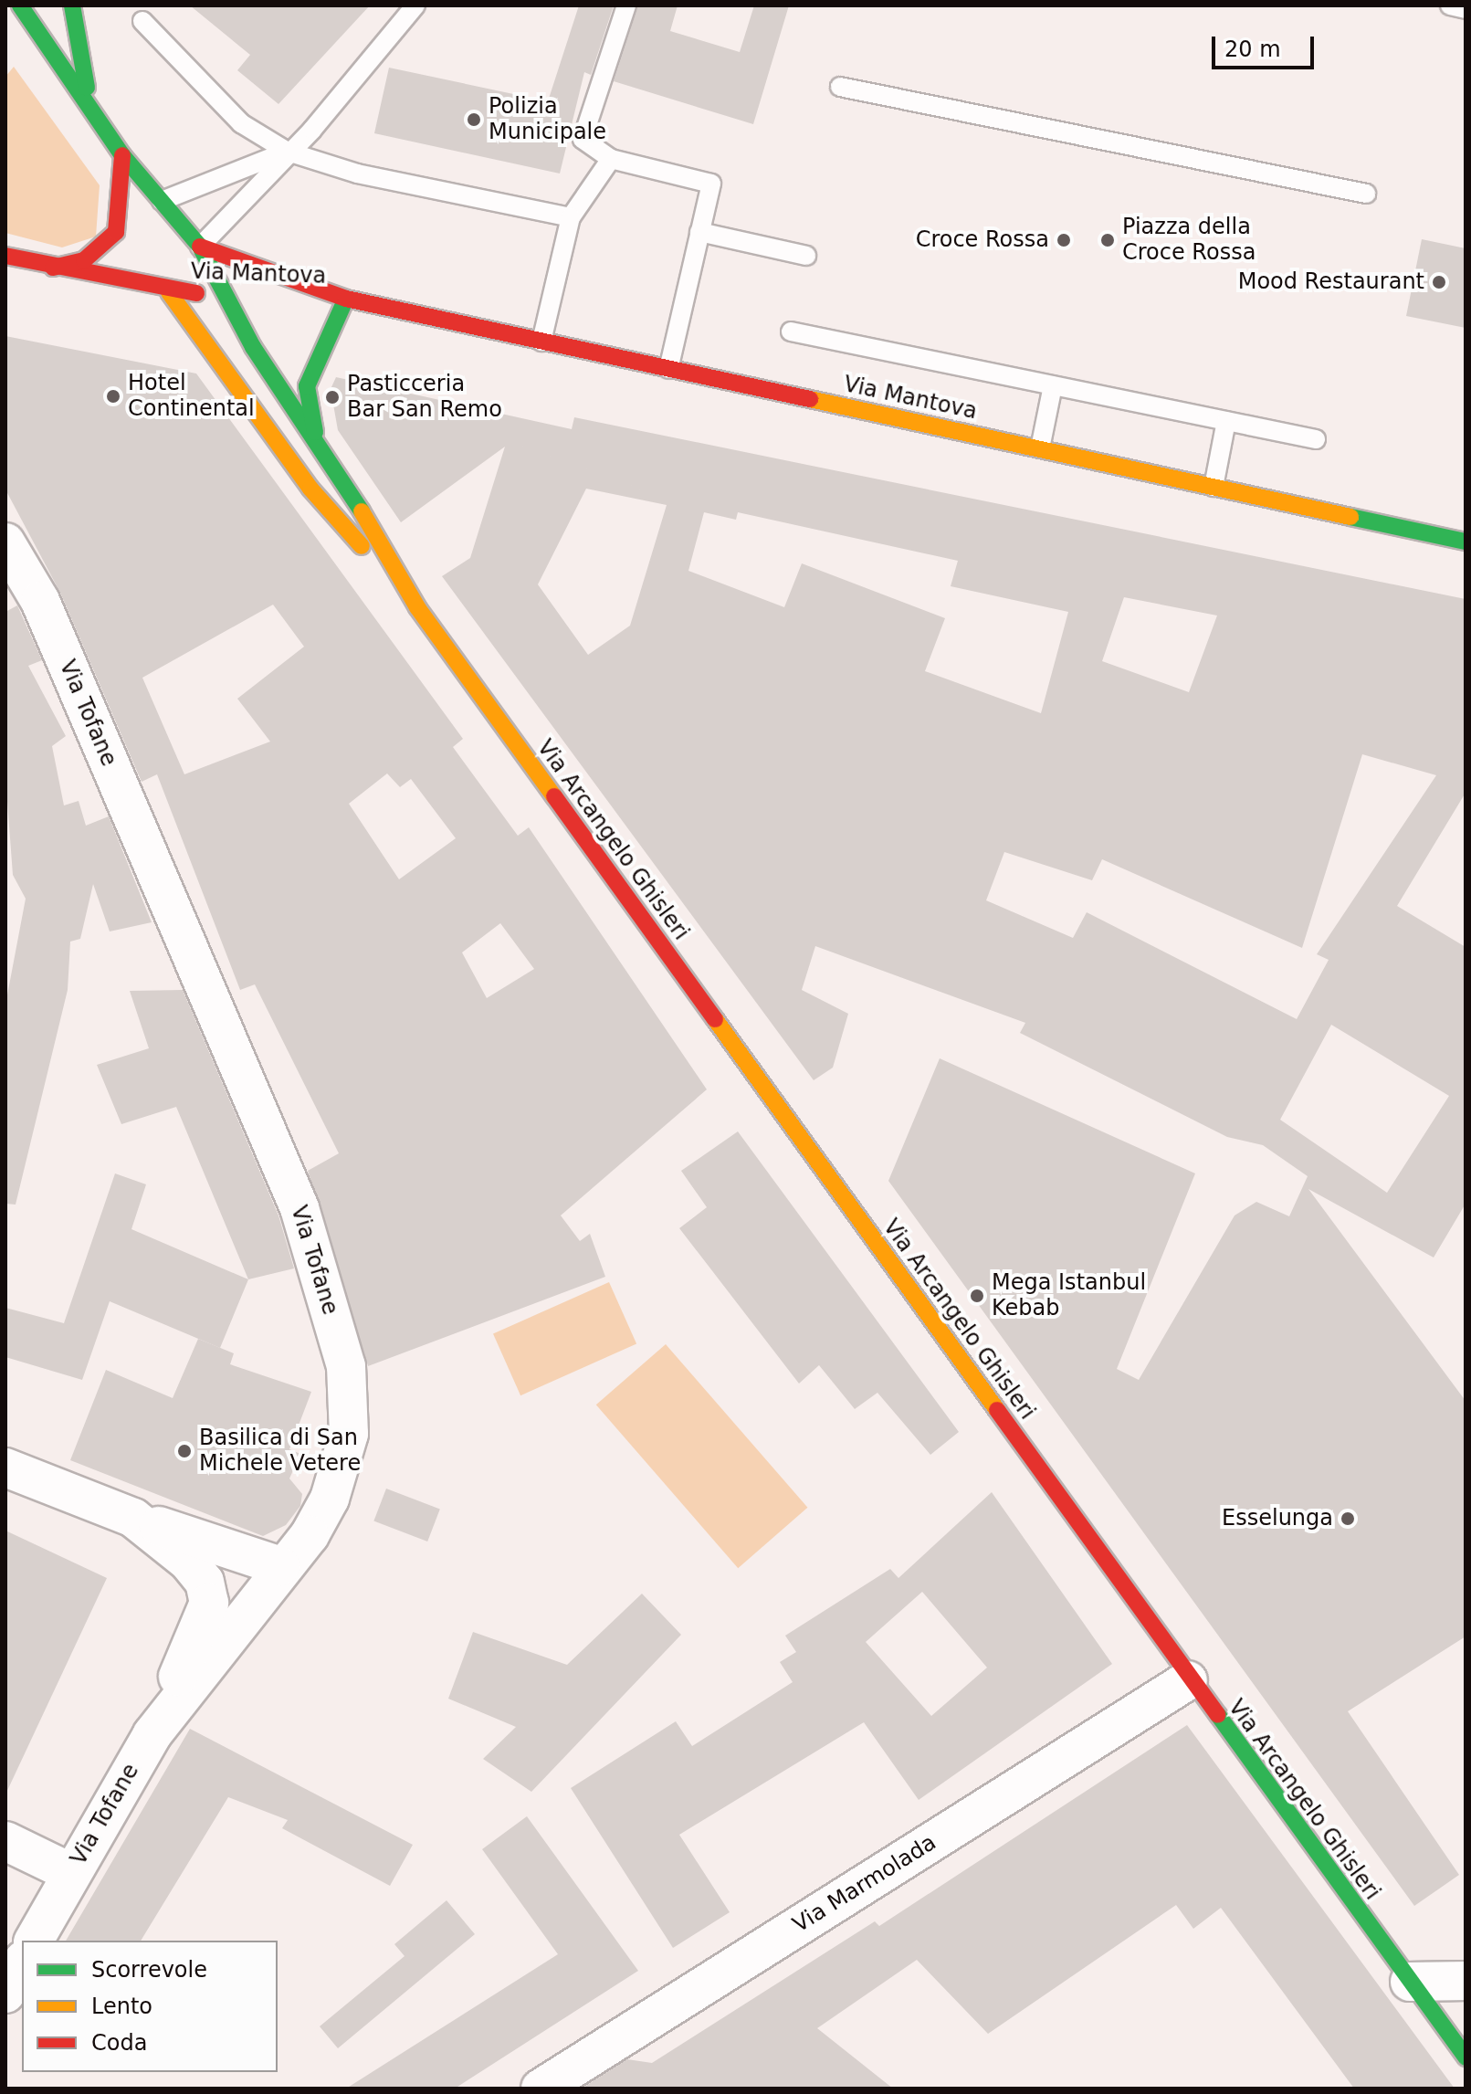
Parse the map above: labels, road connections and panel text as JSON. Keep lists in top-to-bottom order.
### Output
{
  "streets": {
    "main road": ["Via Mantova", "Via Arcangelo Ghisleri"],
    "street": ["Via Tofane", "Via Marmolada"]
  },
  "crossings": [
    ["Via Mantova", "Via Arcangelo Ghisleri"],
    ["Via Arcangelo Ghisleri", "Via Marmolada"]
  ],
  "places": [
    "Polizia Municipale",
    "Croce Rossa",
    "Piazza della Croce Rossa",
    "Mood Restaurant",
    "Hotel Continental",
    "Pasticceria Bar San Remo",
    "Mega Istanbul Kebab",
    "Basilica di San Michele Vetere",
    "Esselunga"
  ],
  "legend": ["Scorrevole", "Lento", "Coda"],
  "scale_bar": "20 m"
}
